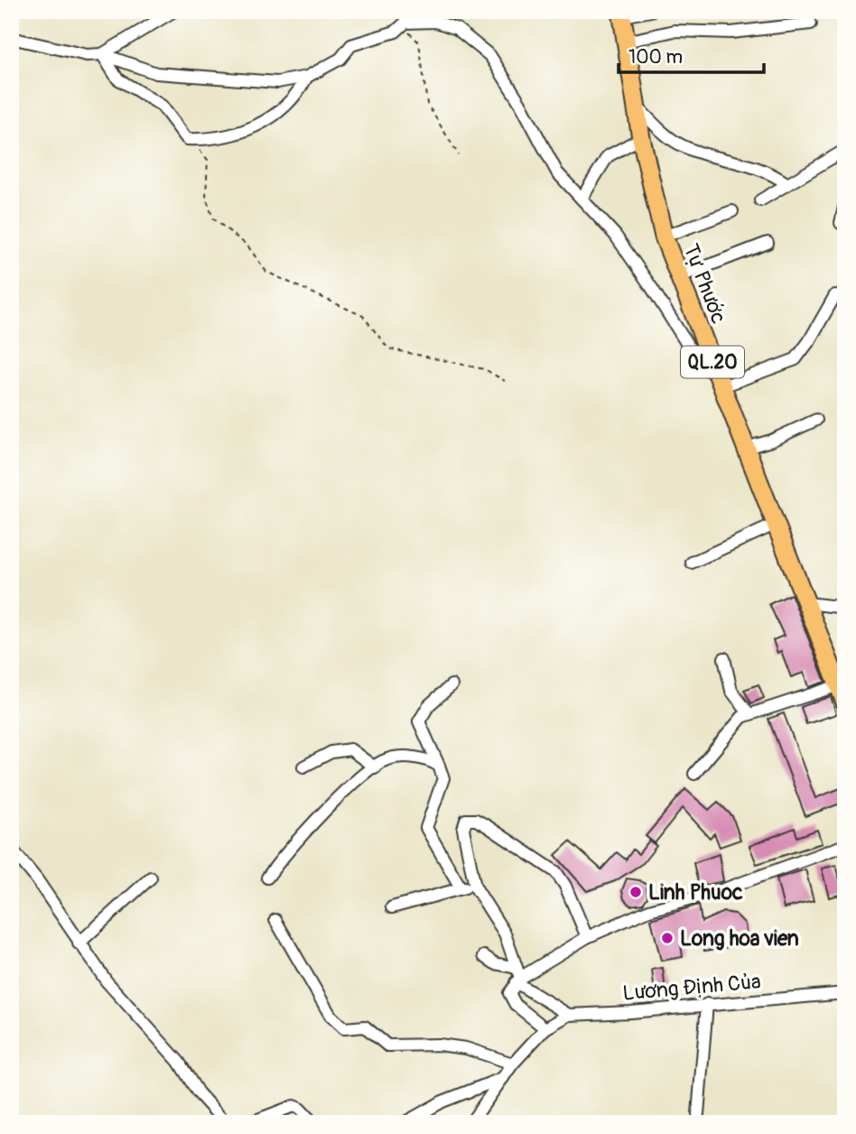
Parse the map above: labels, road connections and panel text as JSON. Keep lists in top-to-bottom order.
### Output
{
  "streets": {
    "highway": ["Tự Phước", "QL.20"],
    "street": ["Lương Định Của"]
  },
  "places": ["Linh Phuoc", "Long hoa vien"],
  "scale_bar": "100 m"
}
